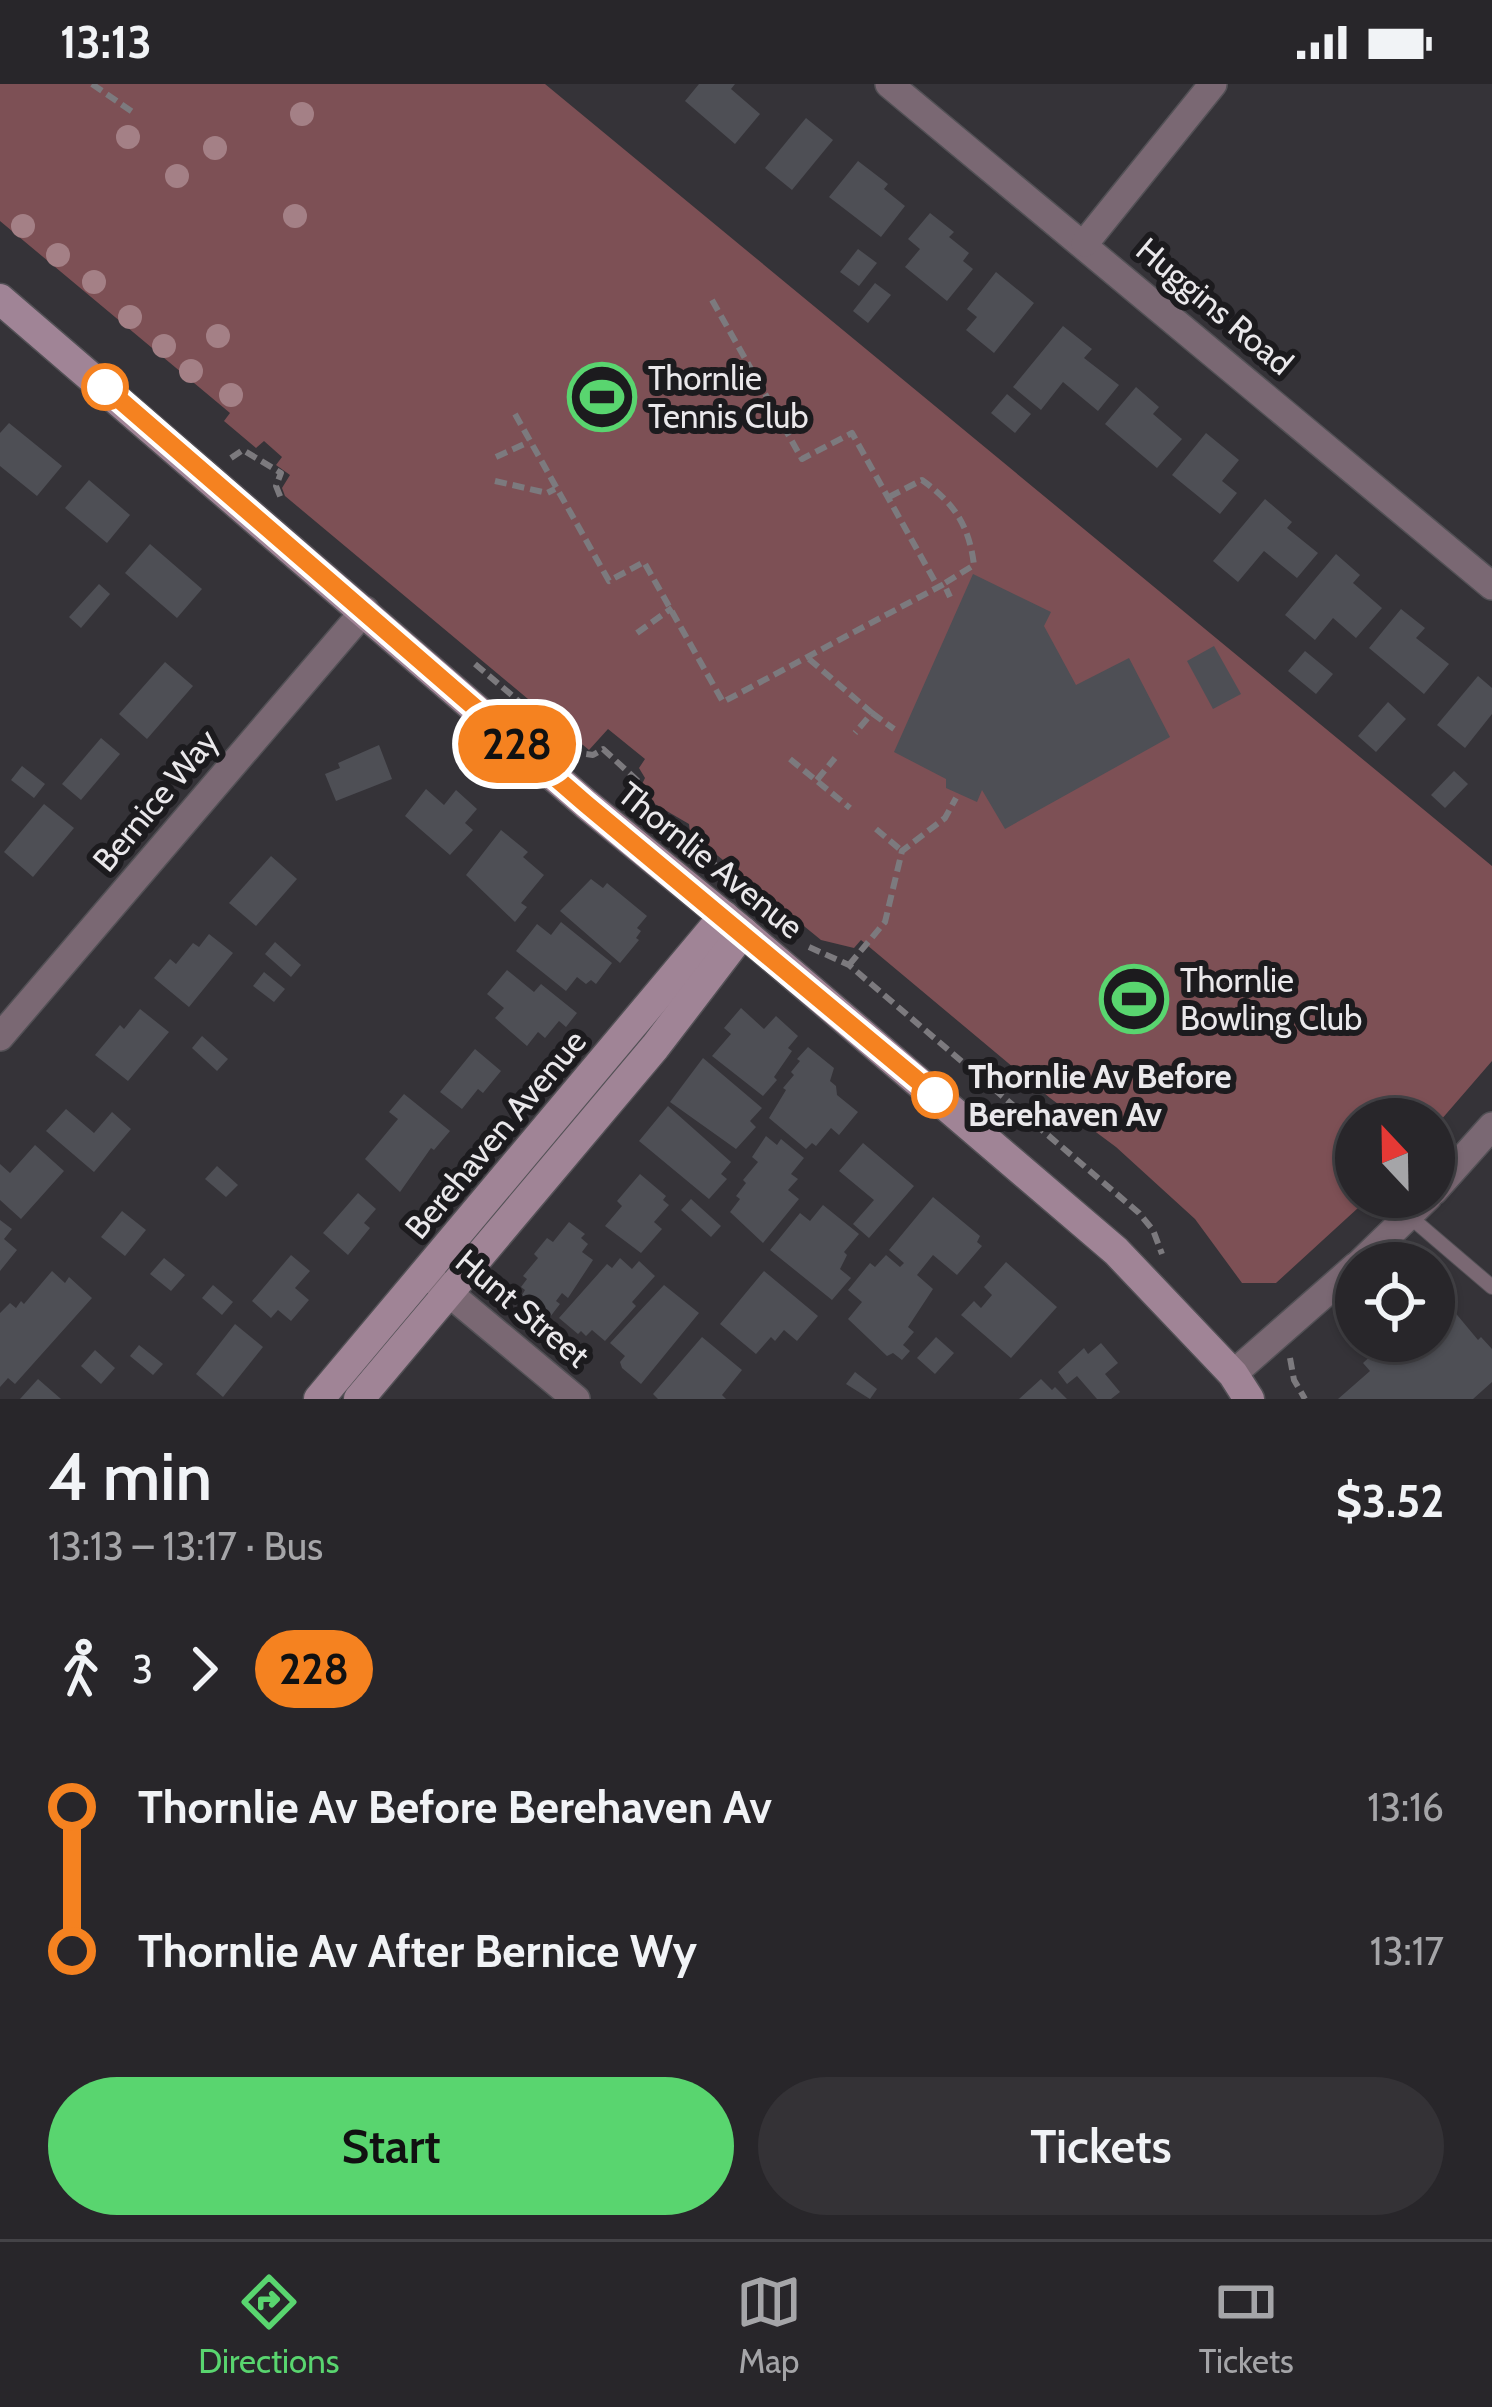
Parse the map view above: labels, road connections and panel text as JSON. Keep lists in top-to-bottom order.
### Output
{
  "streets": {
    "main road": ["Thornlie Avenue", "Berehaven Avenue"],
    "street": ["Huggins Road", "Bernice Way", "Hunt Street"]
  },
  "crossings": [
    ["Bernice Way", "Thornlie Avenue"],
    ["Thornlie Avenue", "Berehaven Avenue"],
    ["Berehaven Avenue", "Hunt Street"]
  ],
  "places": {
    "sports": ["Thornlie Tennis Club", "Thornlie Bowling Club"],
    "other": ["Thornlie Av Before Berehaven Av"]
  },
  "lines": ["bus line 228"],
  "north": "top",
  "page": {
    "status": "13:13",
    "on_map": "228",
    "heading": ["4 min", "13:13 – 13:17 · Bus", "$3.52"],
    "legs": ["3", "228"],
    "list": [
      {
        "name": "Thornlie Av Before Berehaven Av",
        "value": "13:16"
      },
      {
        "name": "Thornlie Av After Bernice Wy",
        "value": "13:17"
      }
    ],
    "buttons": ["Start", "Tickets"],
    "tabs": ["Directions", "Map", "Tickets"]
  }
}
